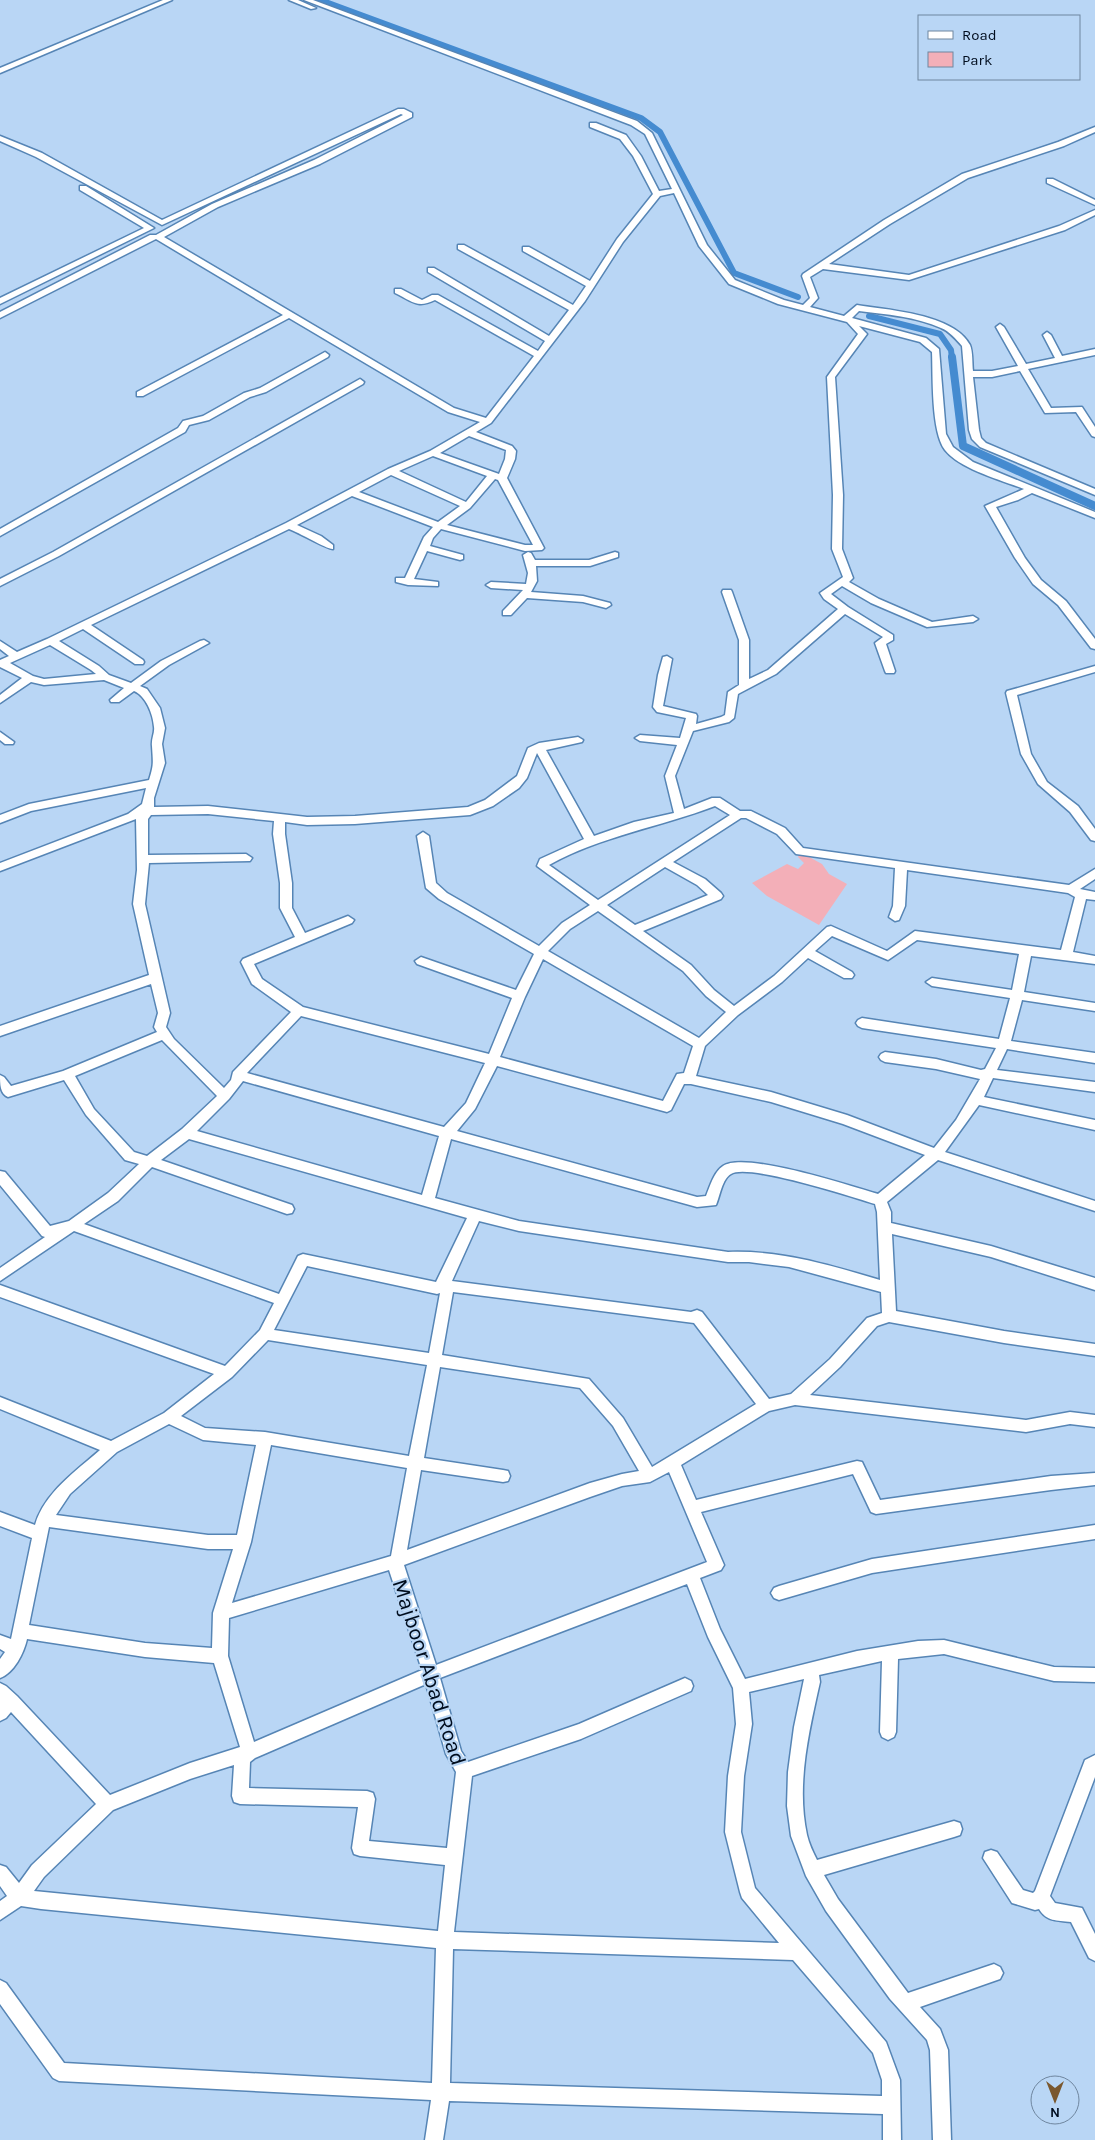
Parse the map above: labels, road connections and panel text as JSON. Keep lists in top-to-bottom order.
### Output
{
  "streets": {
    "street": ["Majboor Abad Road"]
  },
  "legend": ["Road", "Park"],
  "north": "bottom"
}
